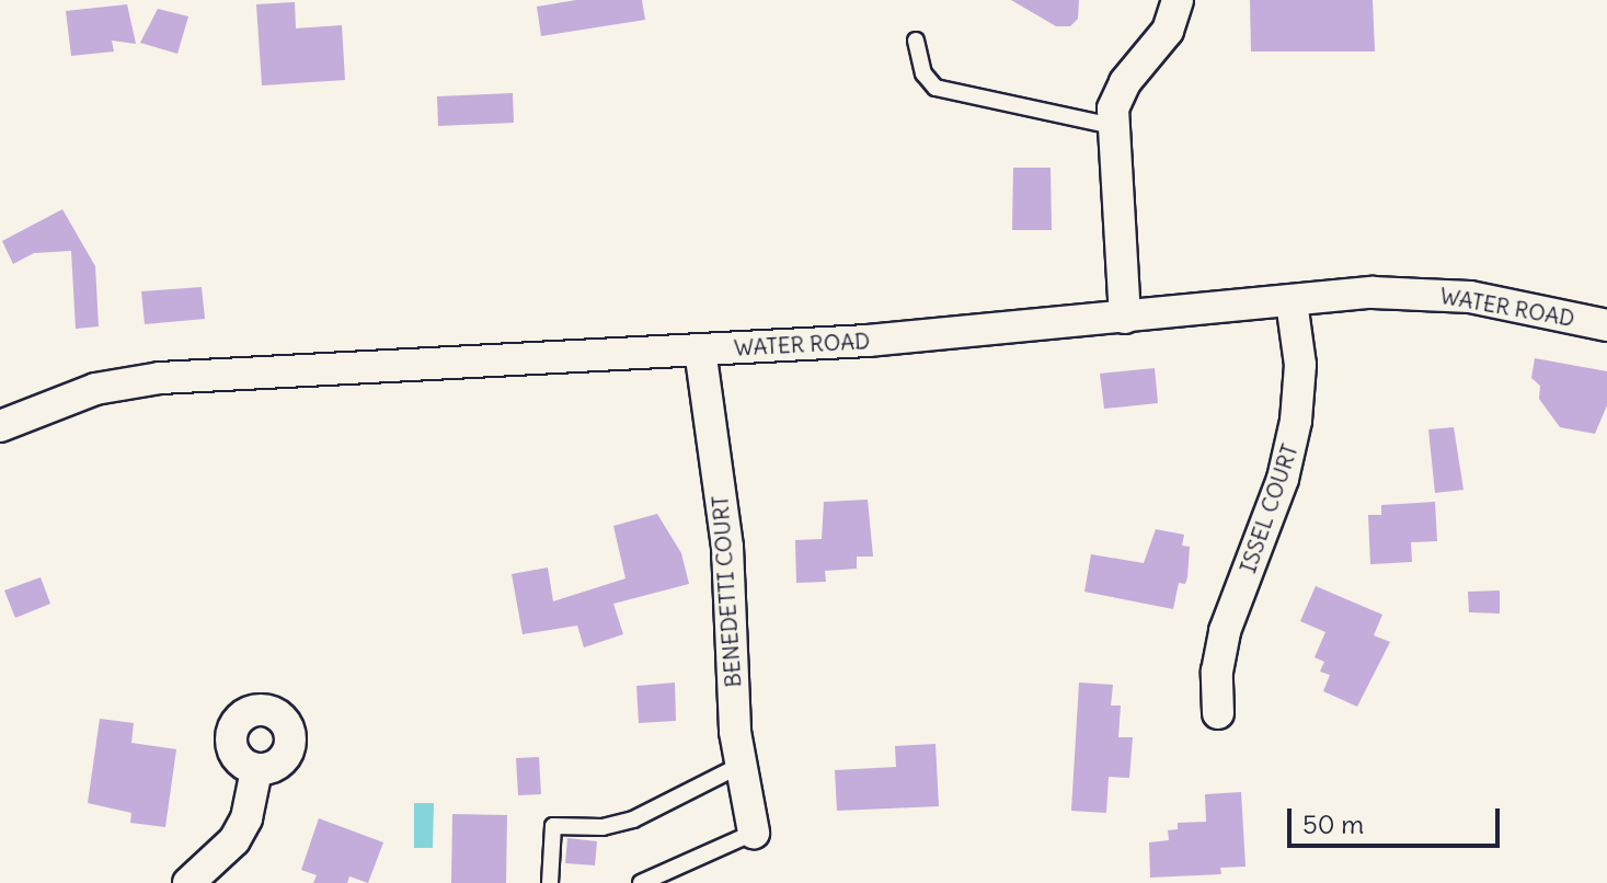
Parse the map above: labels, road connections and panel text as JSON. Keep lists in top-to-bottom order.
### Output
{
  "streets": {
    "street": ["WATER ROAD", "ISSEL COURT", "BENEDETTI COURT"]
  },
  "crossings": [
    ["WATER ROAD", "ISSEL COURT"],
    ["WATER ROAD", "BENEDETTI COURT"]
  ],
  "scale_bar": "50 m"
}
